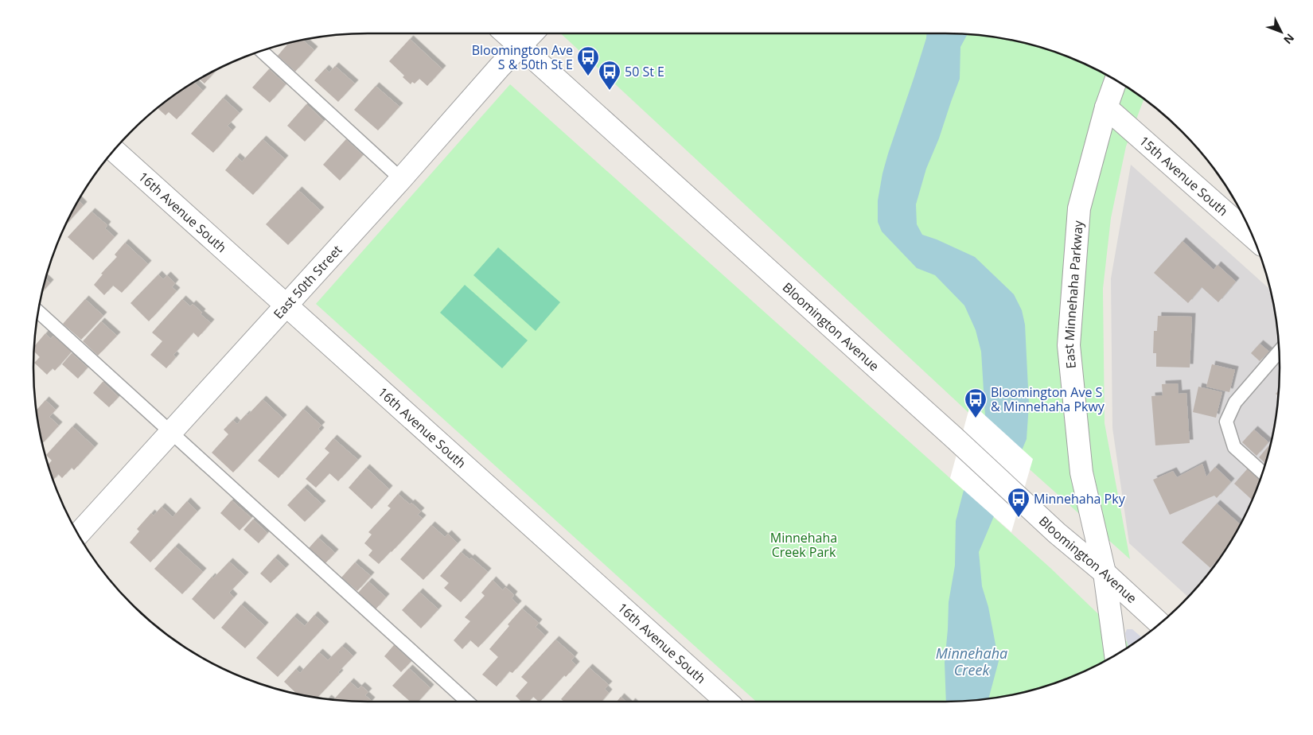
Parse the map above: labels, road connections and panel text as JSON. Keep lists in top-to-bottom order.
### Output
{
  "streets": {
    "street": [
      "15th Avenue South",
      "16th Avenue South",
      "East 50th Street",
      "East Minnehaha Parkway",
      "Bloomington Avenue"
    ]
  },
  "crossings": [
    ["15th Avenue South", "East Minnehaha Parkway"],
    ["16th Avenue South", "East 50th Street"],
    ["East 50th Street", "Bloomington Avenue"],
    ["East Minnehaha Parkway", "Bloomington Avenue"]
  ],
  "water": ["Minnehaha Creek"],
  "parks": ["Minnehaha Creek Park"],
  "places": {
    "bus stop": [
      "Bloomington Ave S & 50th St E",
      "50 St E",
      "Bloomington Ave S & Minnehaha Pkwy",
      "Minnehaha Pky"
    ]
  },
  "north": "bottom right"
}
